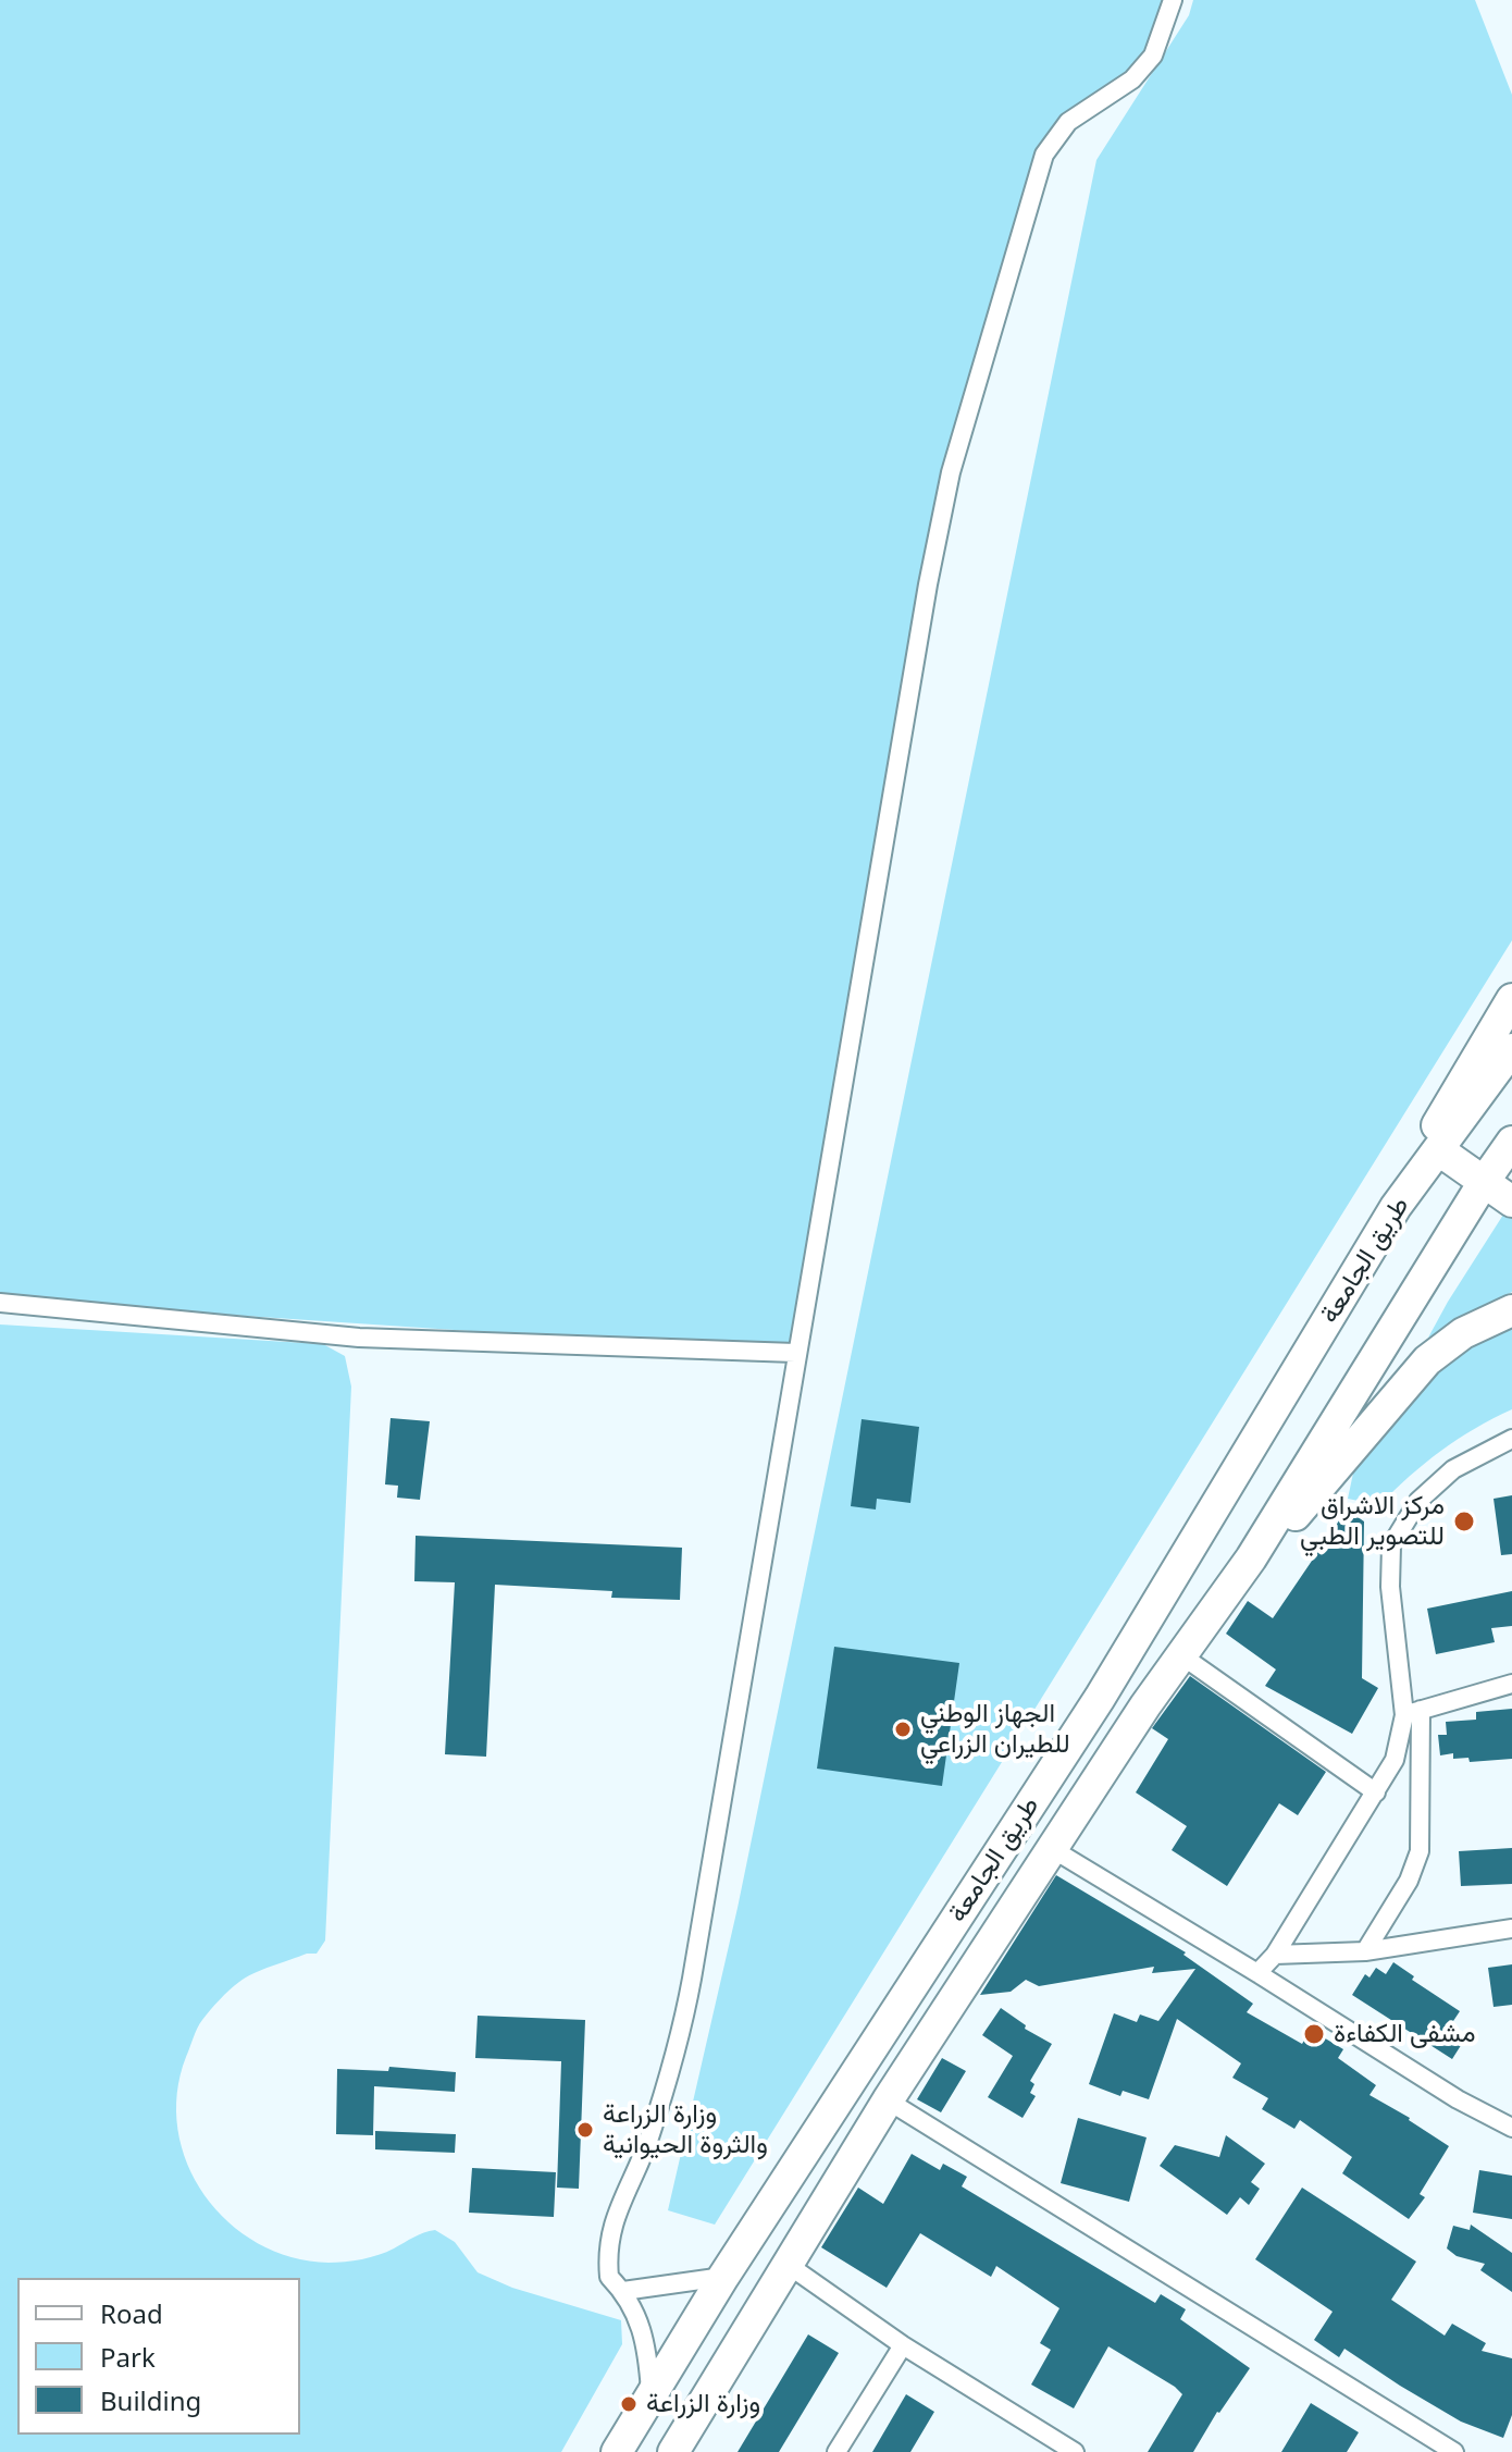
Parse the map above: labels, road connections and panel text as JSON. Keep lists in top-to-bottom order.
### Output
{
  "streets": {
    "highway": ["طريق الجامعة"]
  },
  "places": [
    "مركز الاشراق للتصوير الطبي",
    "الجهاز الوطني للطيران الزراعي",
    "مشفى الكفاءة",
    "وزارة الزراعة والثروة الحيوانية",
    "وزارة الزراعة"
  ],
  "legend": ["Road", "Park", "Building"]
}
